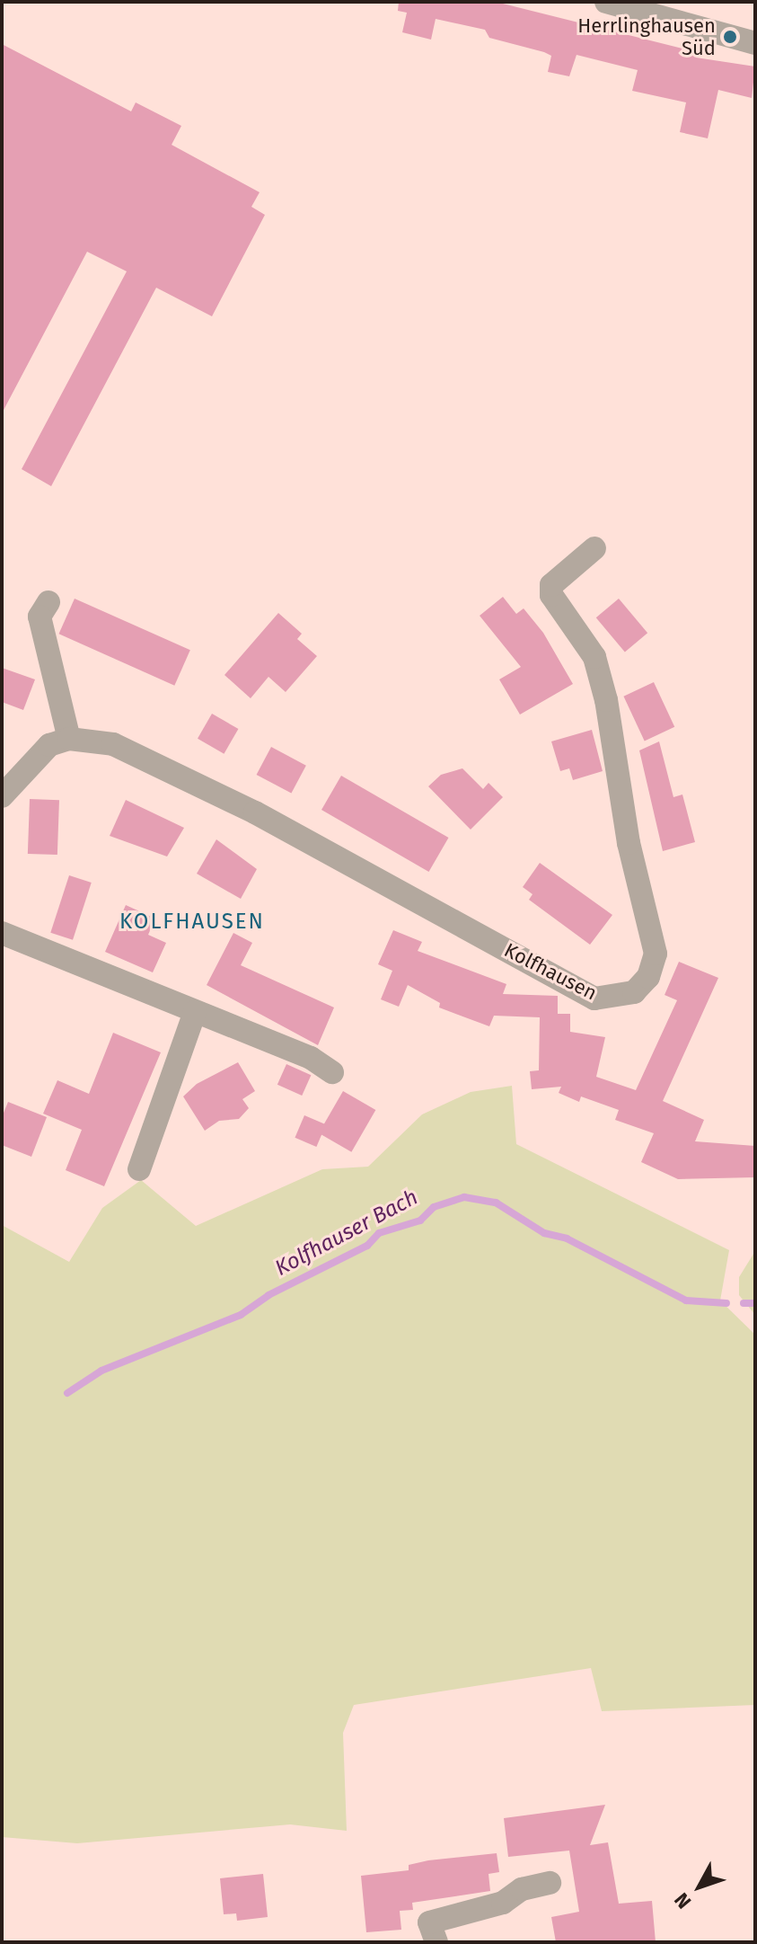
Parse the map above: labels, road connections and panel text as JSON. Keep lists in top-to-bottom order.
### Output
{
  "streets": {
    "street": ["Kolfhausen"]
  },
  "districts": ["KOLFHAUSEN"],
  "water": ["Kolfhauser Bach"],
  "places": ["Herrlinghausen Süd"],
  "north": "bottom left"
}
